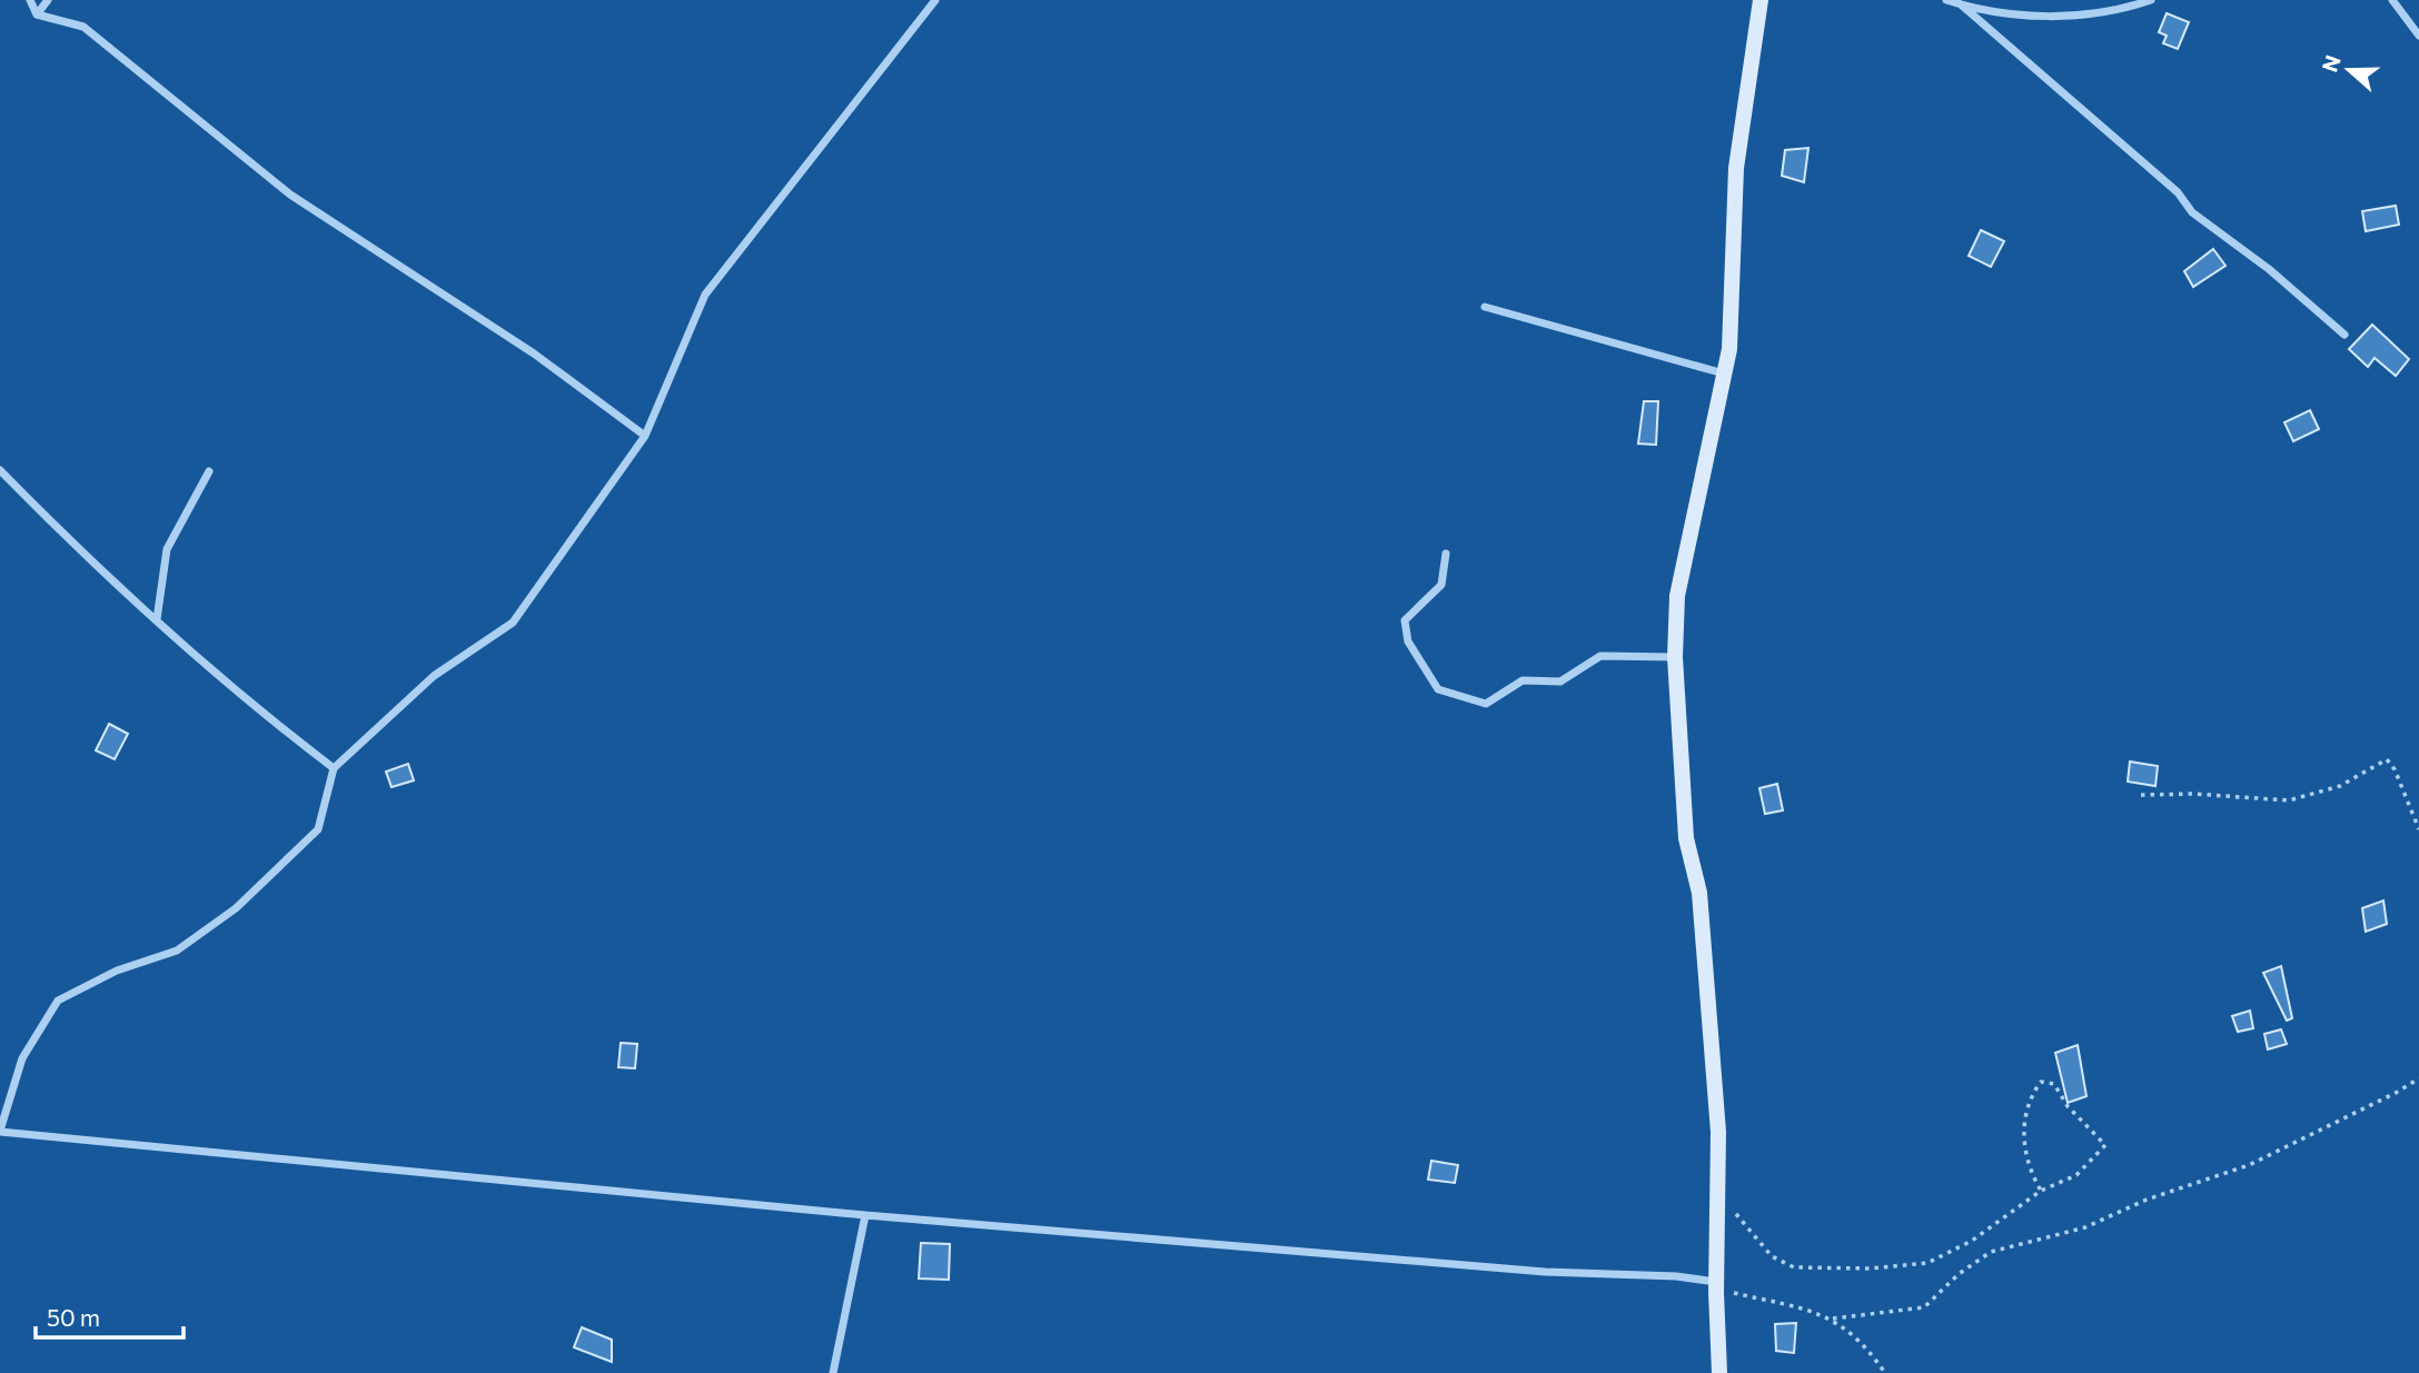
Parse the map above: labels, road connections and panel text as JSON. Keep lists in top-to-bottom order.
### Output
{
  "scale_bar": "50 m",
  "north": "left"
}
